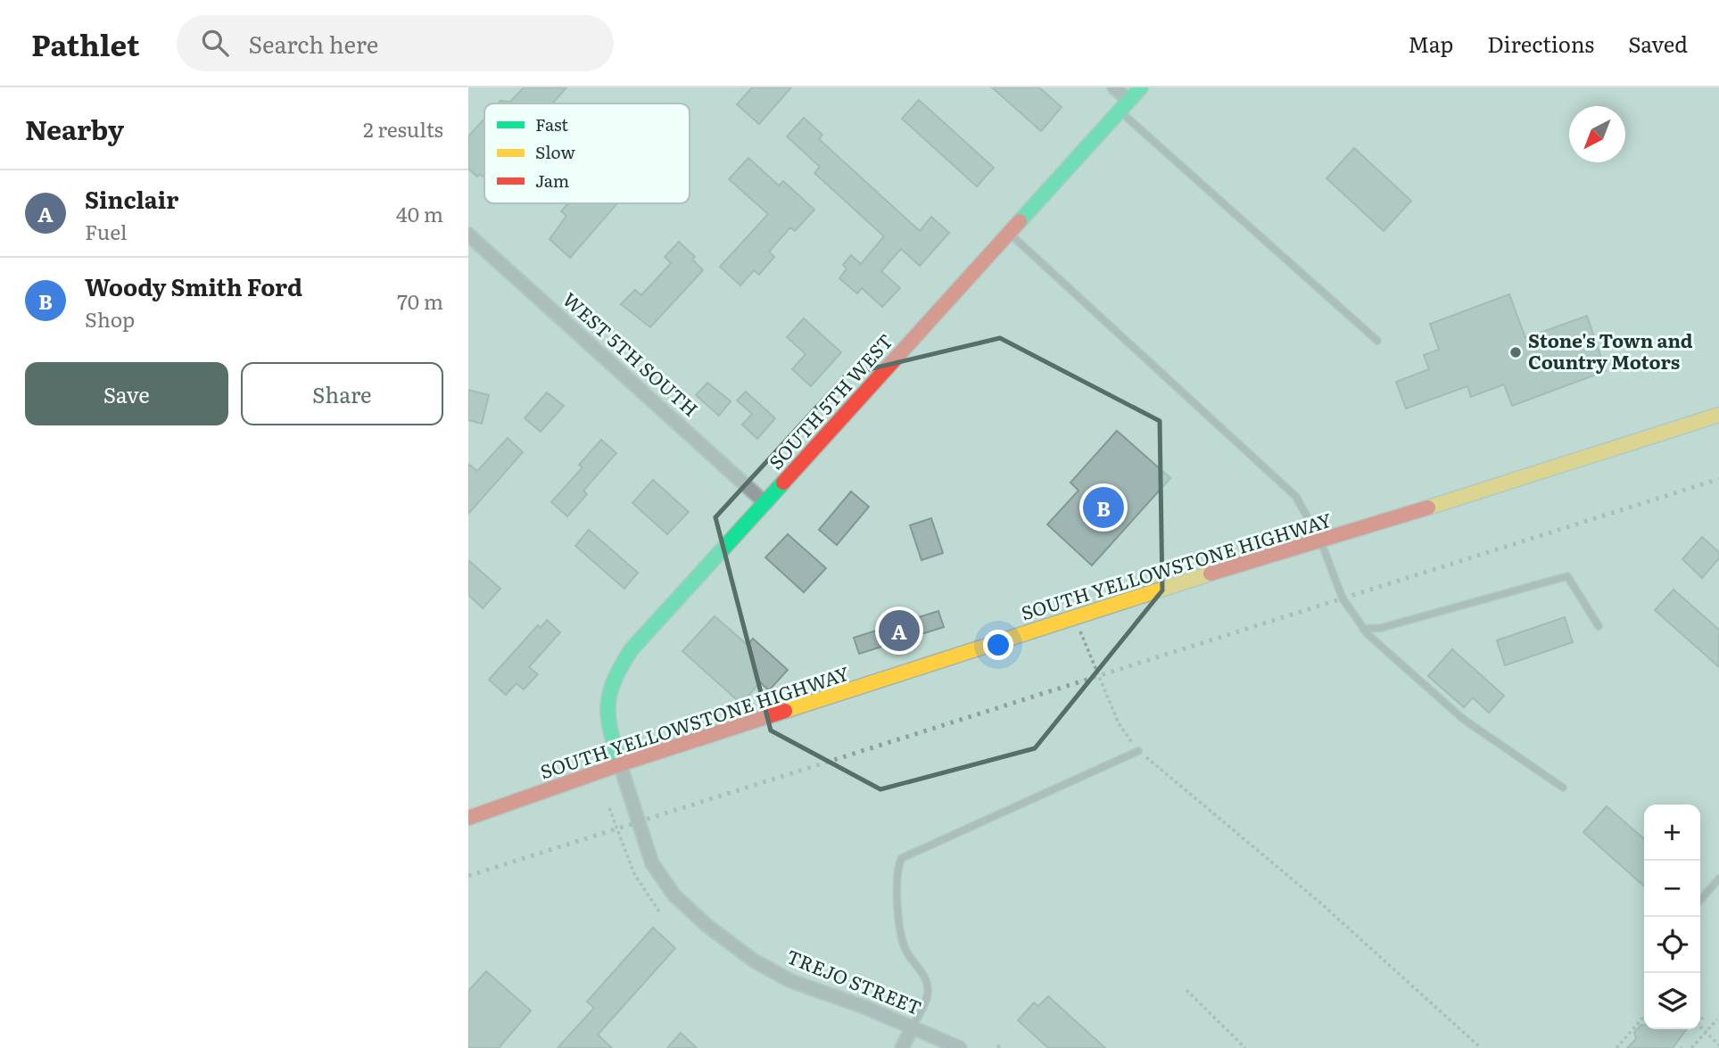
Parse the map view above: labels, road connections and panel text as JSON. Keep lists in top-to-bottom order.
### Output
{
  "streets": {
    "main road": ["SOUTH 5TH WEST", "SOUTH YELLOWSTONE HIGHWAY"],
    "street": ["WEST 5TH SOUTH", "TREJO STREET"]
  },
  "crossings": [
    ["WEST 5TH SOUTH", "SOUTH 5TH WEST"],
    ["SOUTH 5TH WEST", "SOUTH YELLOWSTONE HIGHWAY"],
    ["SOUTH 5TH WEST", "TREJO STREET"],
    ["SOUTH YELLOWSTONE HIGHWAY", "TREJO STREET"]
  ],
  "places": ["Stone's Town and Country Motors"],
  "legend": ["Fast", "Slow", "Jam"],
  "north": "bottom left",
  "page": {
    "header": "Pathlet",
    "search": "Search here",
    "nav": ["Map", "Directions", "Saved"],
    "heading": ["Nearby", "2 results"],
    "list": [
      {
        "mark": "A",
        "name": "Sinclair",
        "note": "Fuel",
        "value": "40 m"
      },
      {
        "mark": "B",
        "name": "Woody Smith Ford",
        "note": "Shop",
        "value": "70 m"
      }
    ],
    "buttons": ["Save", "Share"],
    "pins": ["B", "A"],
    "map_buttons": ["+", "−"]
  }
}
